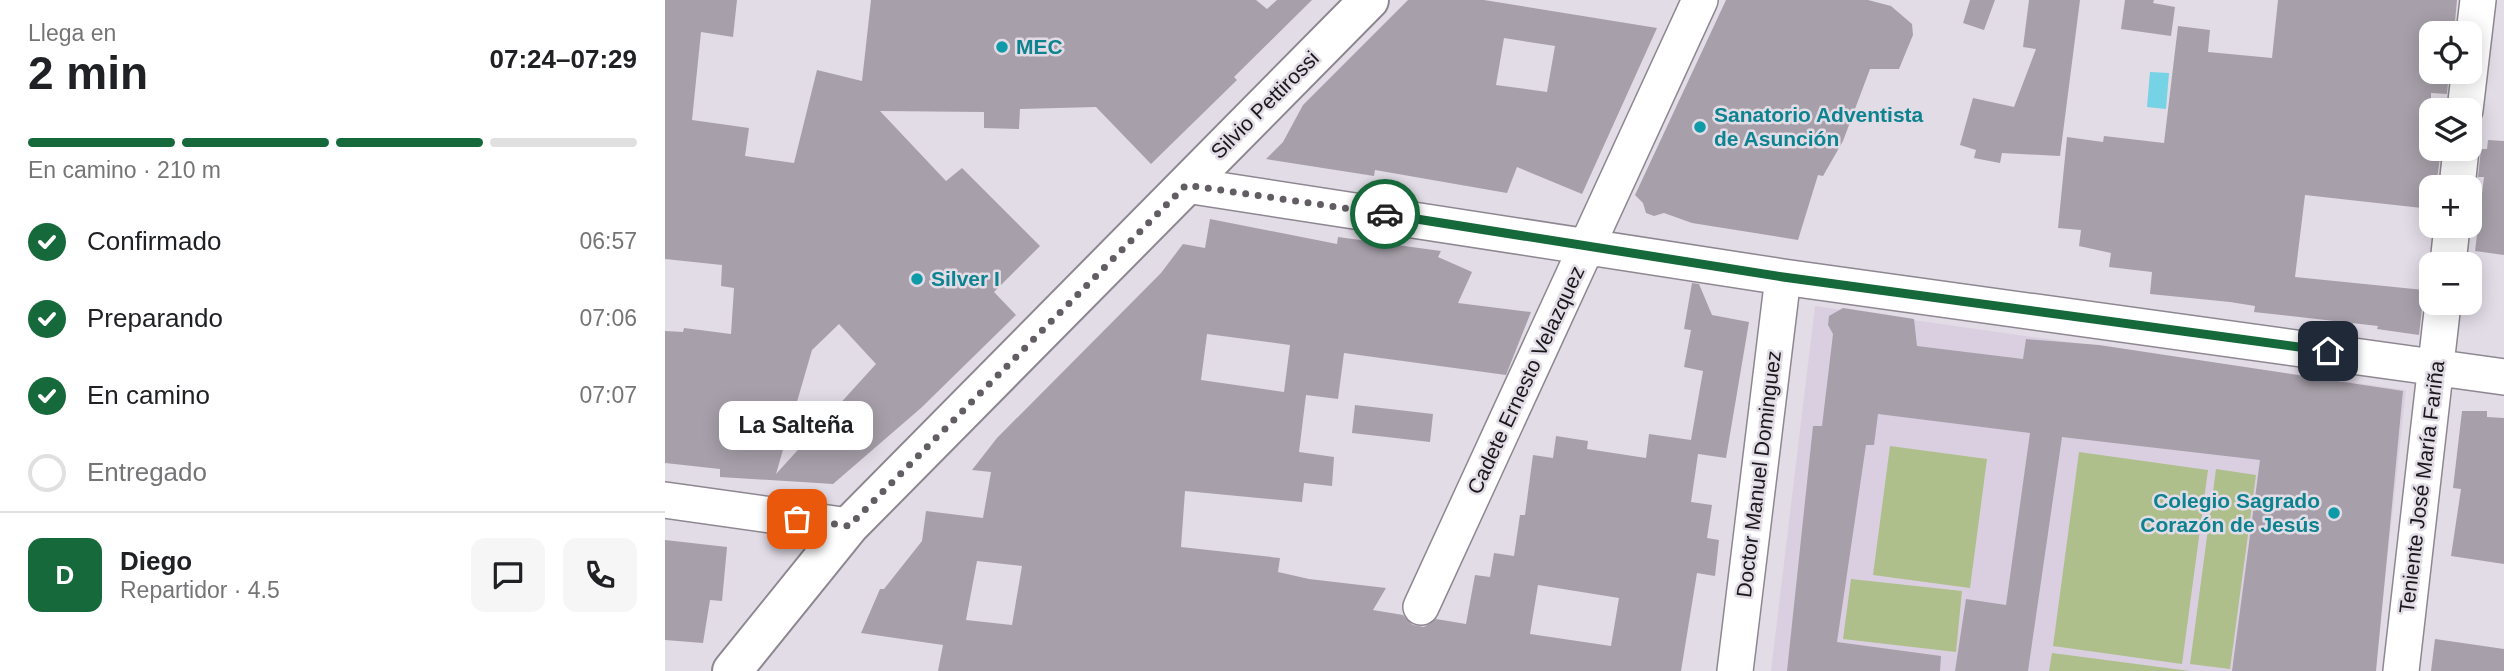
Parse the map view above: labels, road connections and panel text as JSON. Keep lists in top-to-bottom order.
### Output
{
  "streets": {
    "main road": ["Silvio Pettirossi"],
    "street": ["Cadete Ernesto Velazquez", "Doctor Manuel Dominguez", "Teniente José María Fariña"]
  },
  "places": [
    "MEC",
    "Sanatorio Adventista de Asunción",
    "Silver I",
    "Colegio Sagrado Corazón de Jesús",
    "La Salteña"
  ],
  "page": {
    "heading": ["2 min", "Llega en", "07:24–07:29"],
    "panel": ["Diego", "Repartidor · 4.5"],
    "map_buttons": ["+", "−"],
    "bar": "En camino · 210 m",
    "list": [
      ["Confirmado", "06:57"],
      ["Preparando", "07:06"],
      ["En camino", "07:07"],
      "Entregado"
    ],
    "bubble": "La Salteña",
    "round": "D"
  }
}
